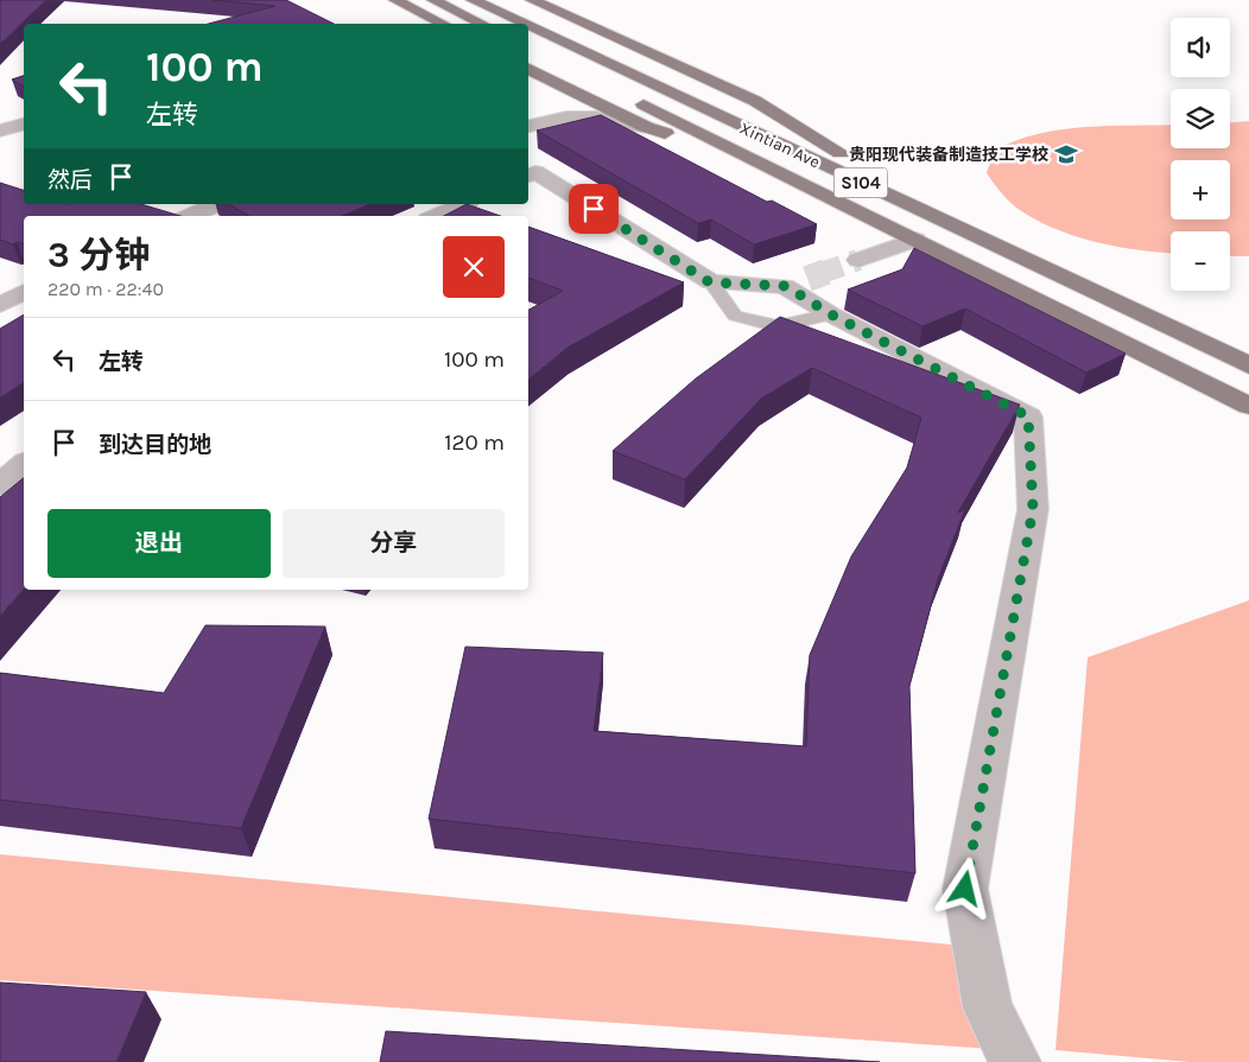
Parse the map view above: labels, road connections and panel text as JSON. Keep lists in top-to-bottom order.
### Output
{
  "streets": {
    "main road": ["Xintian Ave", "S104"]
  },
  "places": {
    "school or university": ["贵阳现代装备制造技工学校"]
  },
  "page": {
    "map_buttons": ["+", "−"],
    "turn": ["100 m", "左转"],
    "then": "然后",
    "heading": ["3 分钟", "220 m · 22:40"],
    "list": [
      {
        "name": "左转",
        "value": "100 m"
      },
      {
        "name": "到达目的地",
        "value": "120 m"
      }
    ],
    "buttons": ["退出", "分享"]
  }
}
